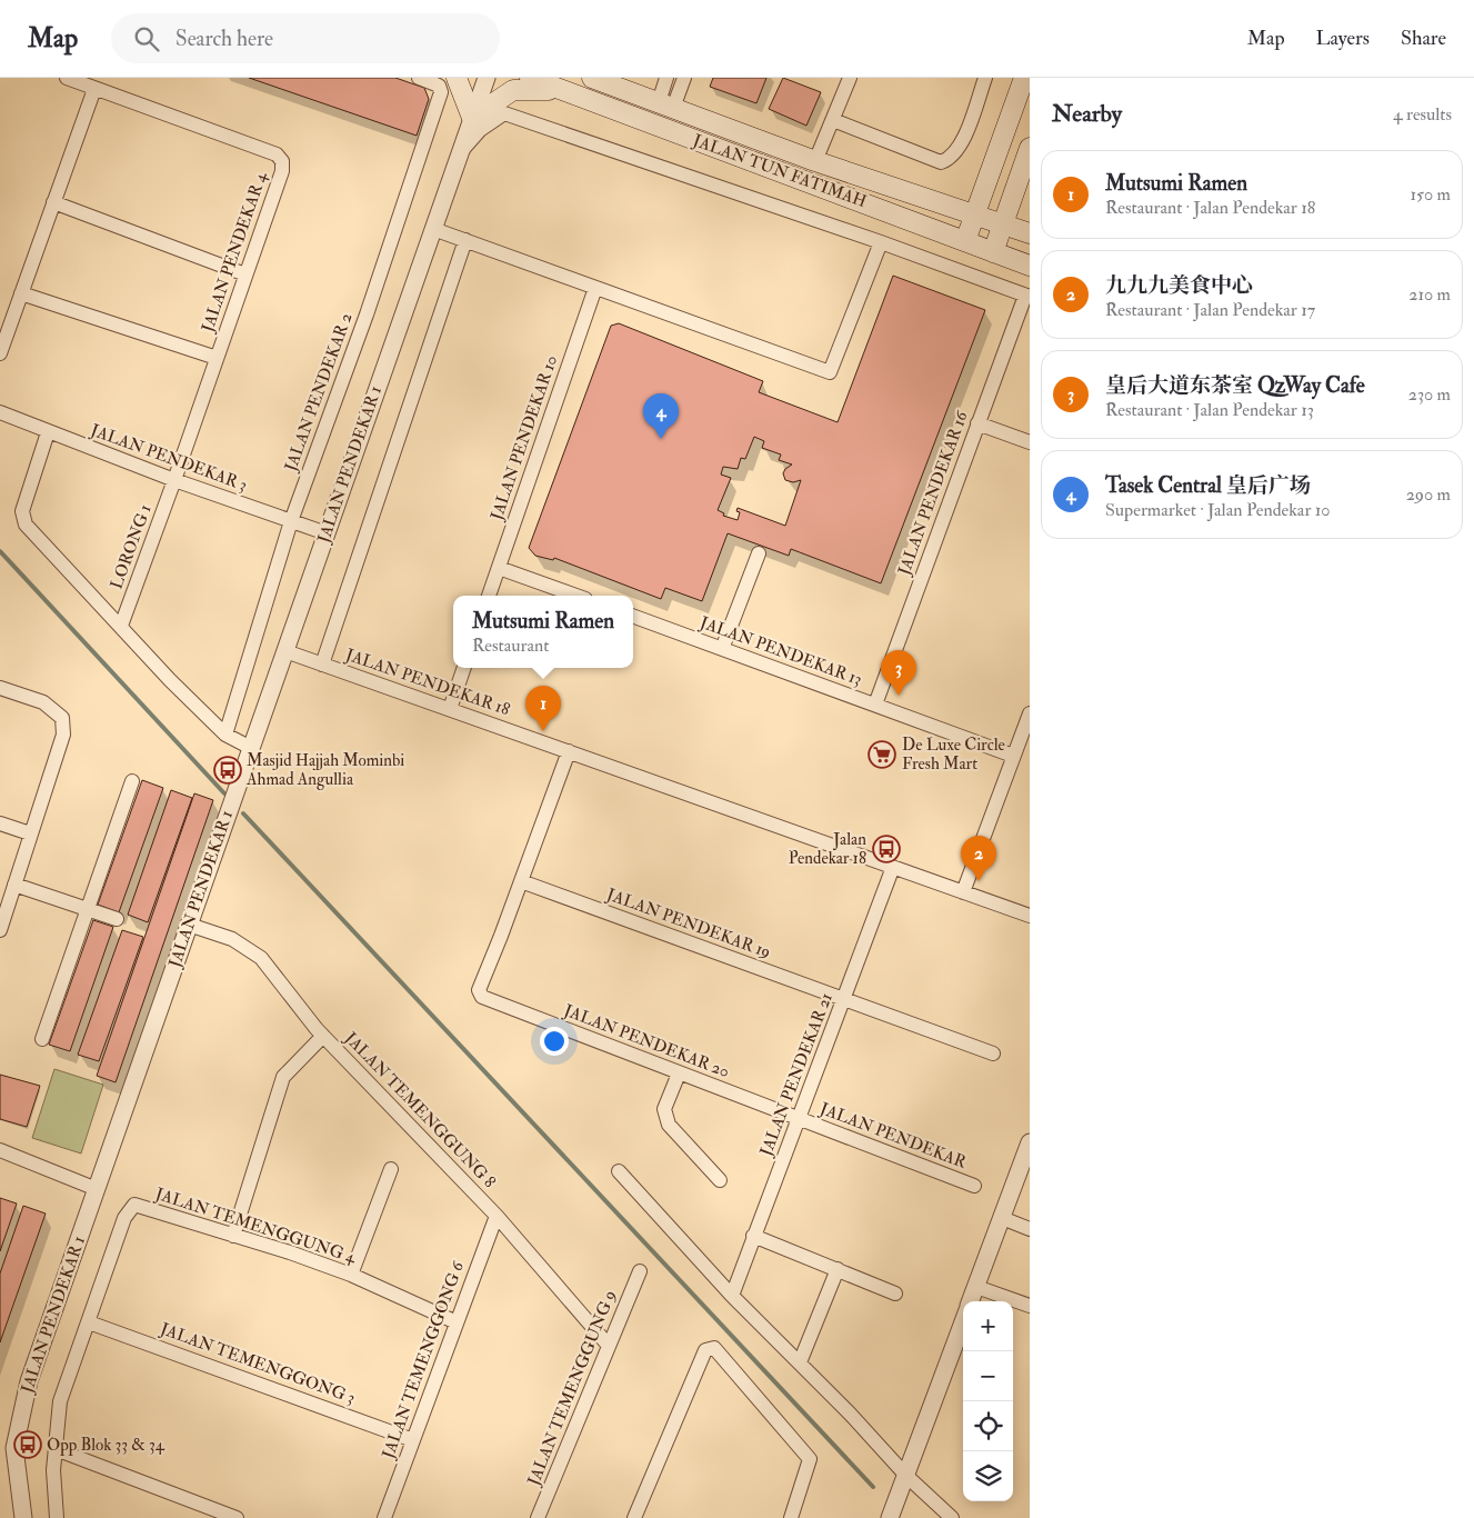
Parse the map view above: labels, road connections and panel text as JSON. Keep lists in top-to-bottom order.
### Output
{
  "streets": {
    "main road": ["JALAN TUN FATIMAH"],
    "street": [
      "JALAN PENDEKAR 4",
      "JALAN PENDEKAR 2",
      "JALAN PENDEKAR 10",
      "JALAN PENDEKAR 3",
      "JALAN PENDEKAR 1",
      "JALAN PENDEKAR 16",
      "LORONG 1",
      "JALAN PENDEKAR 13",
      "JALAN PENDEKAR 18",
      "JALAN PENDEKAR 19",
      "JALAN PENDEKAR 20",
      "JALAN PENDEKAR 21",
      "JALAN TEMENGGUNG 8",
      "JALAN PENDEKAR",
      "JALAN TEMENGGUNG 4",
      "JALAN TEMENGGONG 6",
      "JALAN TEMENGGONG 3",
      "JALAN TEMENGGUNG 9"
    ]
  },
  "crossings": [
    ["JALAN PENDEKAR 4", "JALAN PENDEKAR 3"],
    ["JALAN PENDEKAR 4", "LORONG 1"],
    ["JALAN PENDEKAR 2", "JALAN PENDEKAR 3"],
    ["JALAN PENDEKAR 3", "JALAN PENDEKAR 1"],
    ["JALAN PENDEKAR 3", "LORONG 1"],
    ["JALAN PENDEKAR 1", "JALAN PENDEKAR 18"],
    ["JALAN PENDEKAR 1", "JALAN TEMENGGUNG 8"],
    ["JALAN PENDEKAR 16", "JALAN PENDEKAR 13"],
    ["JALAN PENDEKAR 18", "JALAN PENDEKAR 21"],
    ["JALAN PENDEKAR 19", "JALAN PENDEKAR 20"],
    ["JALAN PENDEKAR 19", "JALAN PENDEKAR 21"],
    ["JALAN PENDEKAR 20", "JALAN PENDEKAR 21"],
    ["JALAN PENDEKAR 20", "JALAN PENDEKAR"],
    ["JALAN PENDEKAR 21", "JALAN PENDEKAR"],
    ["JALAN TEMENGGUNG 8", "JALAN TEMENGGONG 6"],
    ["JALAN TEMENGGUNG 8", "JALAN TEMENGGUNG 9"],
    ["JALAN TEMENGGUNG 4", "JALAN TEMENGGONG 6"],
    ["JALAN TEMENGGUNG 4", "JALAN TEMENGGONG 3"],
    ["JALAN TEMENGGONG 6", "JALAN TEMENGGONG 3"]
  ],
  "places": {
    "supermarket": ["De Luxe Circle Fresh Mart"],
    "bus stop": ["Masjid Hajjah Mominbi Ahmad Angullia", "Jalan Pendekar 18", "Opp Blok 33 & 34"]
  },
  "page": {
    "header": "Map",
    "search": "Search here",
    "nav": ["Map", "Layers", "Share"],
    "heading": ["Nearby", "4 results"],
    "list": [
      {
        "mark": "1",
        "name": "Mutsumi Ramen",
        "note": "Restaurant · Jalan Pendekar 18",
        "value": "150 m"
      },
      {
        "mark": "2",
        "name": "九九九美食中心",
        "note": "Restaurant · Jalan Pendekar 17",
        "value": "210 m"
      },
      {
        "mark": "3",
        "name": "皇后大道东茶室 QzWay Cafe",
        "note": "Restaurant · Jalan Pendekar 13",
        "value": "230 m"
      },
      {
        "mark": "4",
        "name": "Tasek Central 皇后广场",
        "note": "Supermarket · Jalan Pendekar 10",
        "value": "290 m"
      }
    ],
    "pins": [
      "4",
      "3",
      "1",
      "2"
    ],
    "popup": ["Mutsumi Ramen", "Restaurant"],
    "map_buttons": ["+", "−"]
  }
}
